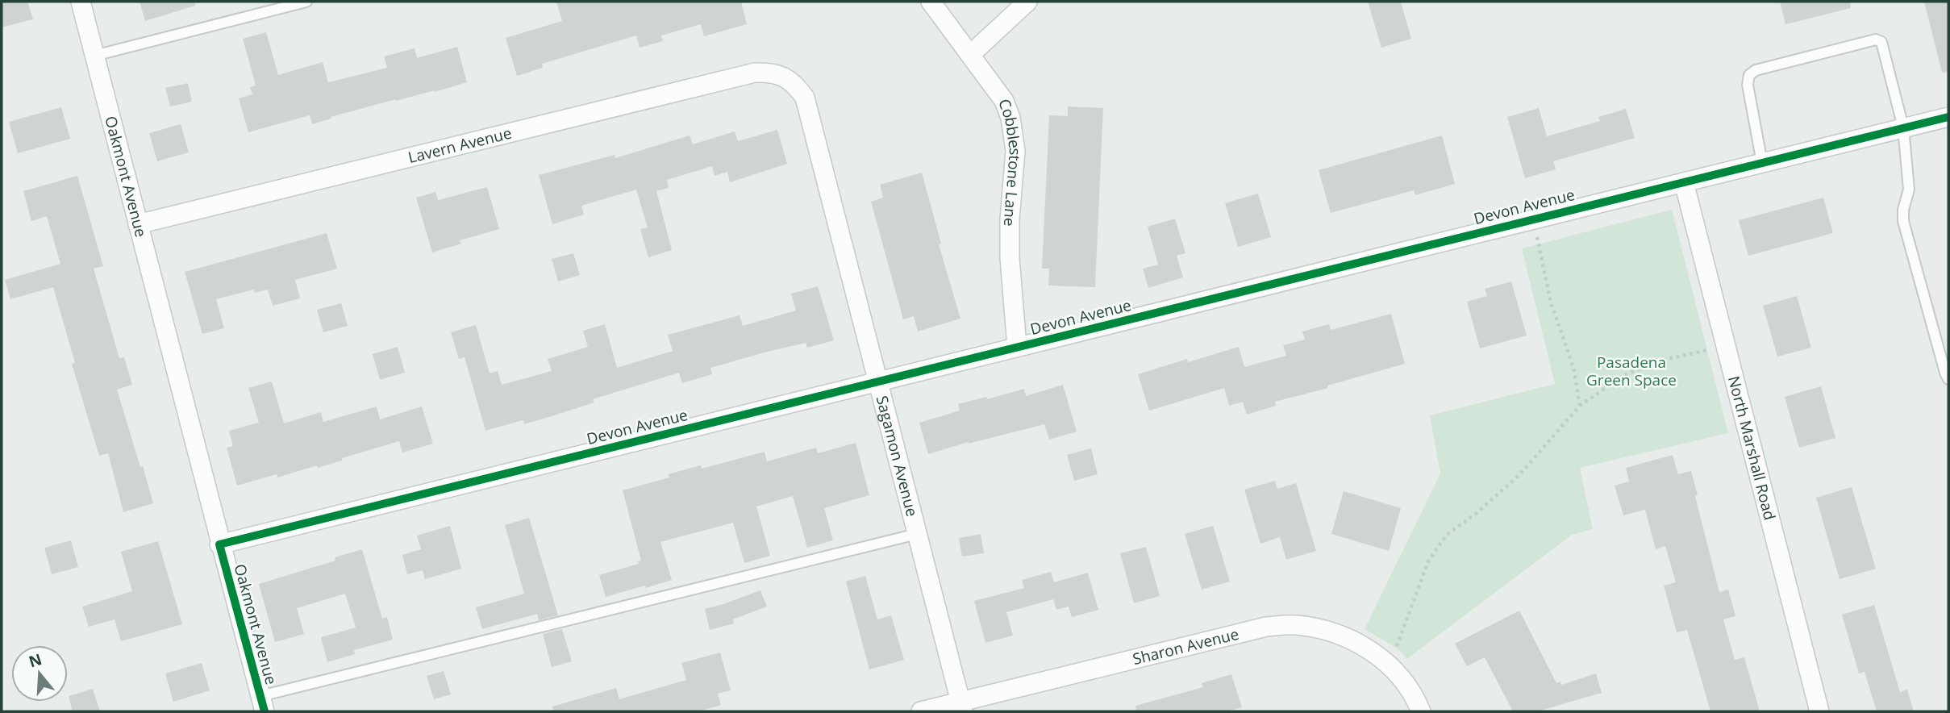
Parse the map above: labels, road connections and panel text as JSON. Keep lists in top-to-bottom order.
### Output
{
  "streets": {
    "street": [
      "Lavern Avenue",
      "Cobblestone Lane",
      "Oakmont Avenue",
      "Devon Avenue",
      "North Marshall Road",
      "Sagamon Avenue",
      "Sharon Avenue"
    ]
  },
  "crossings": [
    ["Lavern Avenue", "Oakmont Avenue"],
    ["Lavern Avenue", "Sagamon Avenue"],
    ["Cobblestone Lane", "Devon Avenue"],
    ["Oakmont Avenue", "Devon Avenue"],
    ["Devon Avenue", "North Marshall Road"],
    ["Devon Avenue", "Sagamon Avenue"],
    ["Sagamon Avenue", "Sharon Avenue"]
  ],
  "parks": ["Pasadena Green Space"],
  "north": "top"
}
